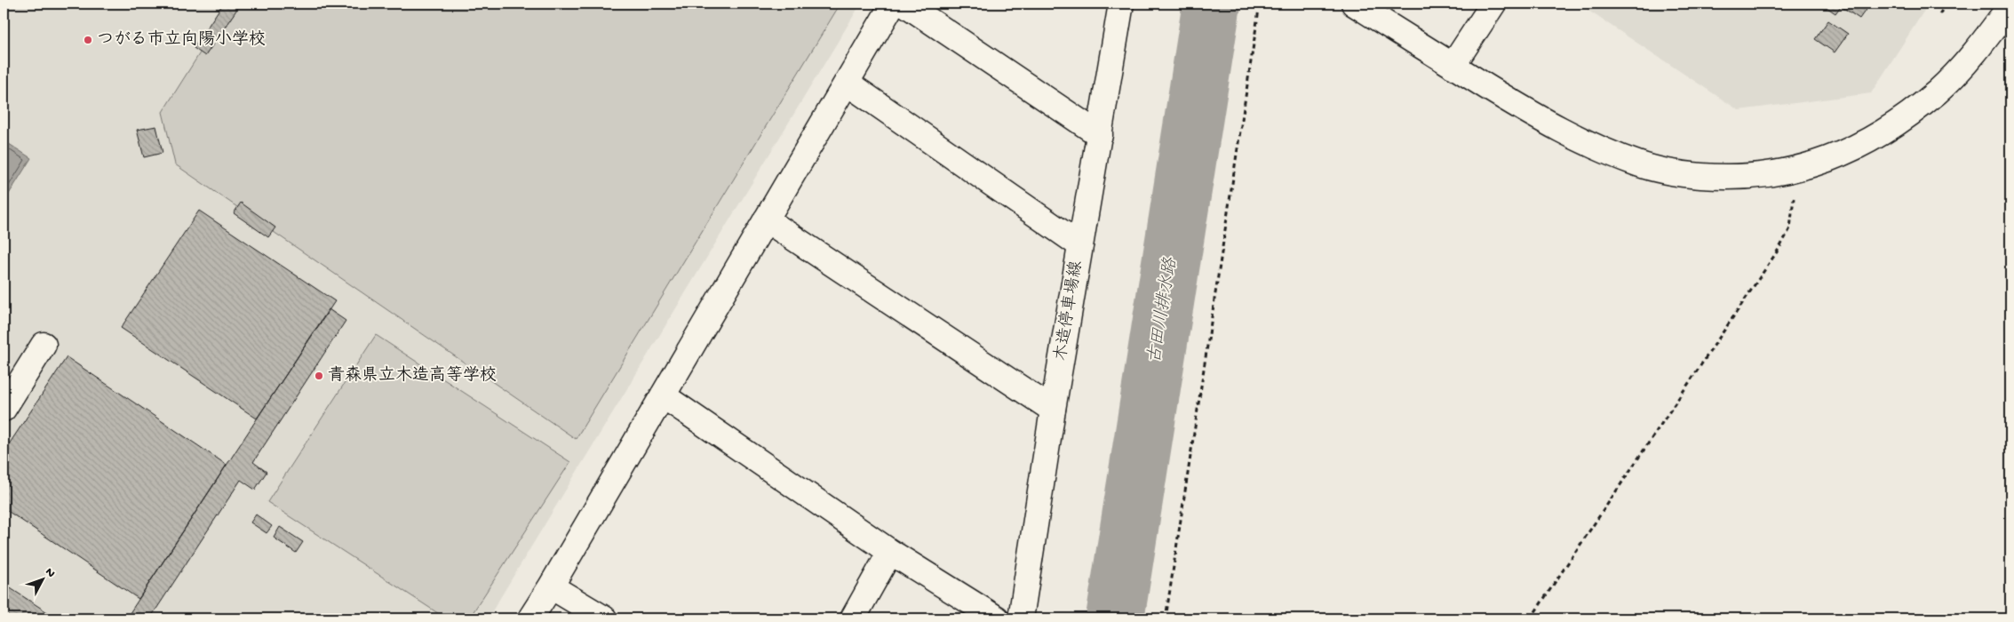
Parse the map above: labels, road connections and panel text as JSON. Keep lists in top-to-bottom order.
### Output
{
  "streets": {
    "street": ["木造停車場線"]
  },
  "water": ["古田川排水路"],
  "places": ["つがる市立向陽小学校", "青森県立木造高等学校"],
  "north": "top right"
}
